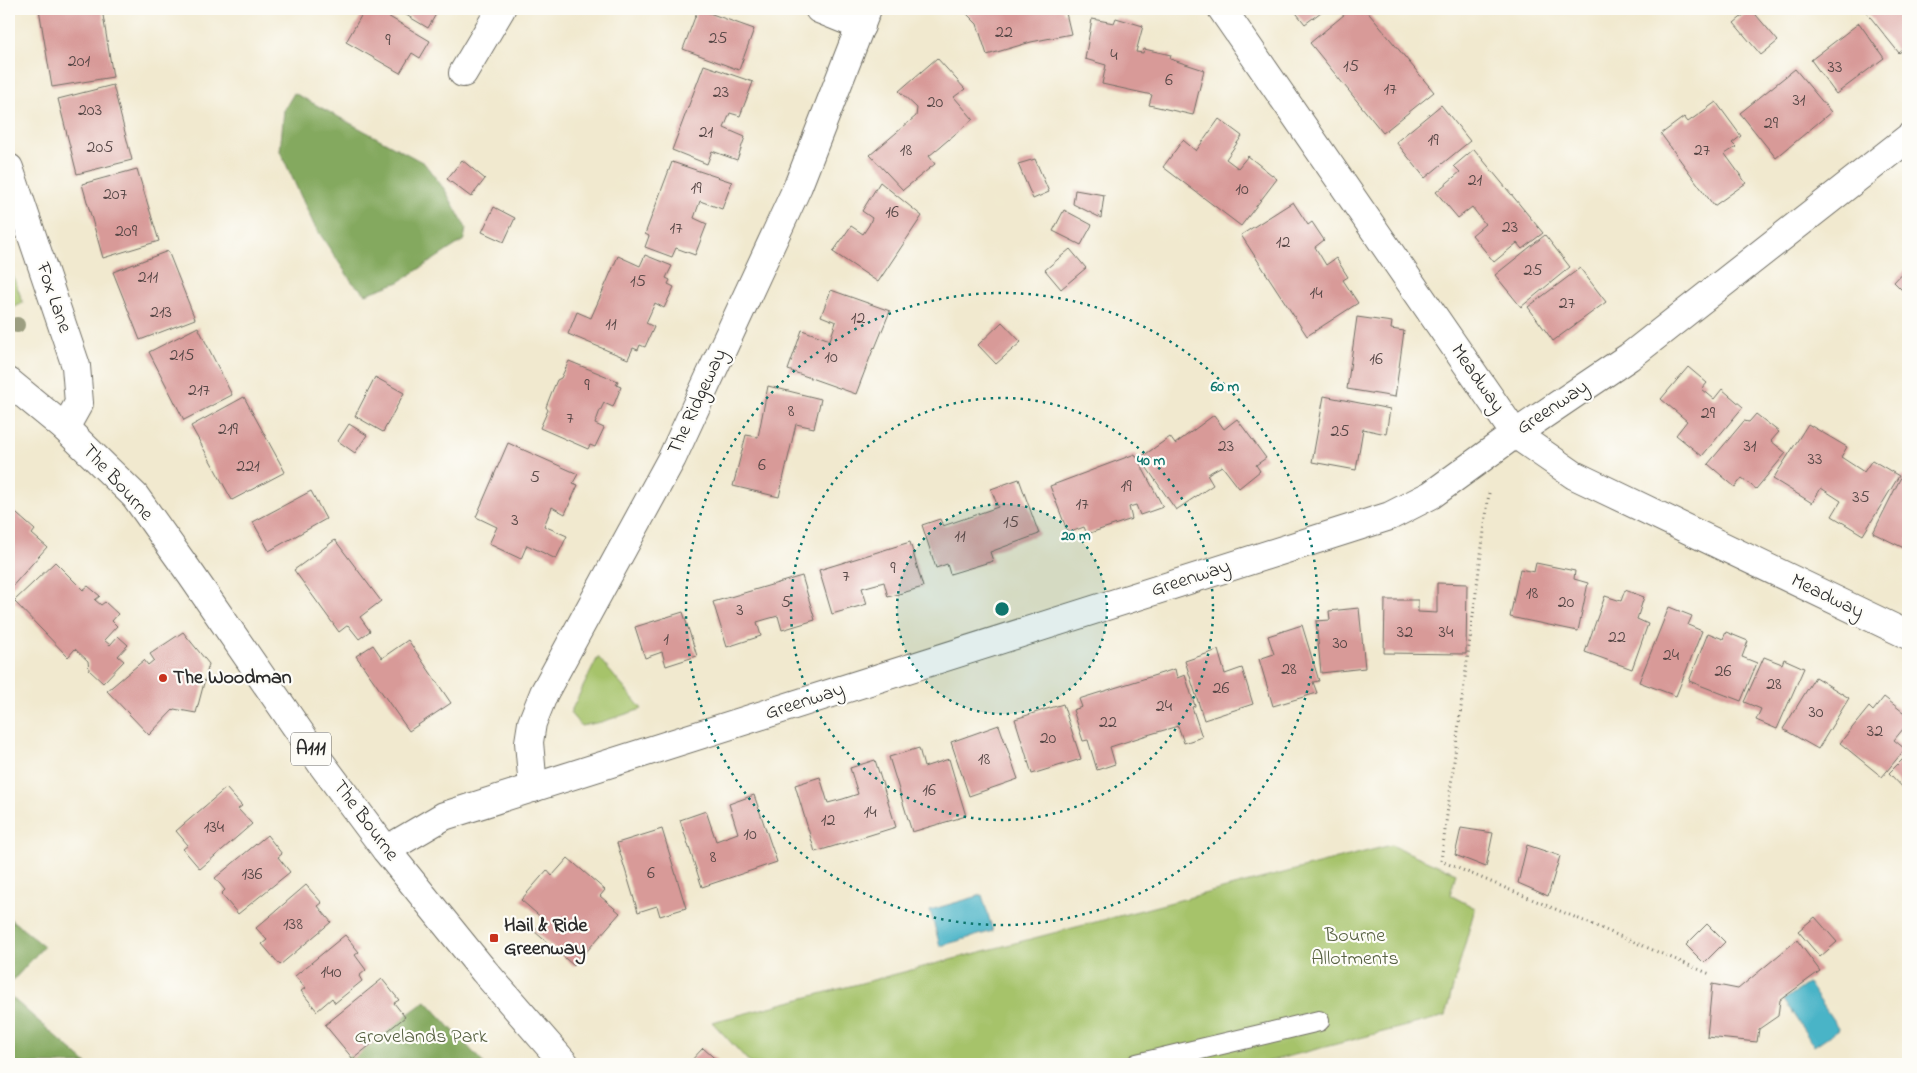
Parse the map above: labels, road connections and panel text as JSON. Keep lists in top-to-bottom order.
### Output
{
  "streets": {
    "street": [
      "Fox Lane",
      "Meadway",
      "The Ridgeway",
      "Greenway",
      "The Bourne",
      "A111"
    ]
  },
  "crossings": [
    ["Fox Lane", "The Bourne"],
    ["Fox Lane", "A111"],
    ["Meadway", "Greenway"],
    ["The Ridgeway", "Greenway"],
    ["Greenway", "The Bourne"],
    ["The Bourne", "A111"]
  ],
  "parks": ["Bourne Allotments", "Grovelands Park"],
  "places": {
    "other": ["The Woodman"],
    "transit": ["Hail & Ride Greenway"]
  },
  "house_numbers": [
    "22",
    "25",
    "9",
    "4",
    "201",
    "15",
    "33",
    "6",
    "17",
    "23",
    "31",
    "20",
    "203",
    "29",
    "21",
    "19",
    "205",
    "18",
    "27",
    "21",
    "19",
    "10",
    "207",
    "16",
    "23",
    "17",
    "209",
    "12",
    "25",
    "211",
    "15",
    "14",
    "27",
    "213",
    "12",
    "11",
    "215",
    "10",
    "16",
    "9",
    "217",
    "8",
    "29",
    "7",
    "219",
    "25",
    "23",
    "31",
    "33",
    "6",
    "221",
    "5",
    "19",
    "35",
    "17",
    "3",
    "15",
    "11",
    "9",
    "7",
    "18",
    "5",
    "20",
    "3",
    "32",
    "34",
    "22",
    "1",
    "30",
    "24",
    "28",
    "26",
    "28",
    "26",
    "24",
    "30",
    "22",
    "32",
    "20",
    "18",
    "16",
    "14",
    "12",
    "134",
    "10",
    "8",
    "6",
    "136",
    "138",
    "140"
  ],
  "rings": ["60 m", "40 m", "20 m"]
}
